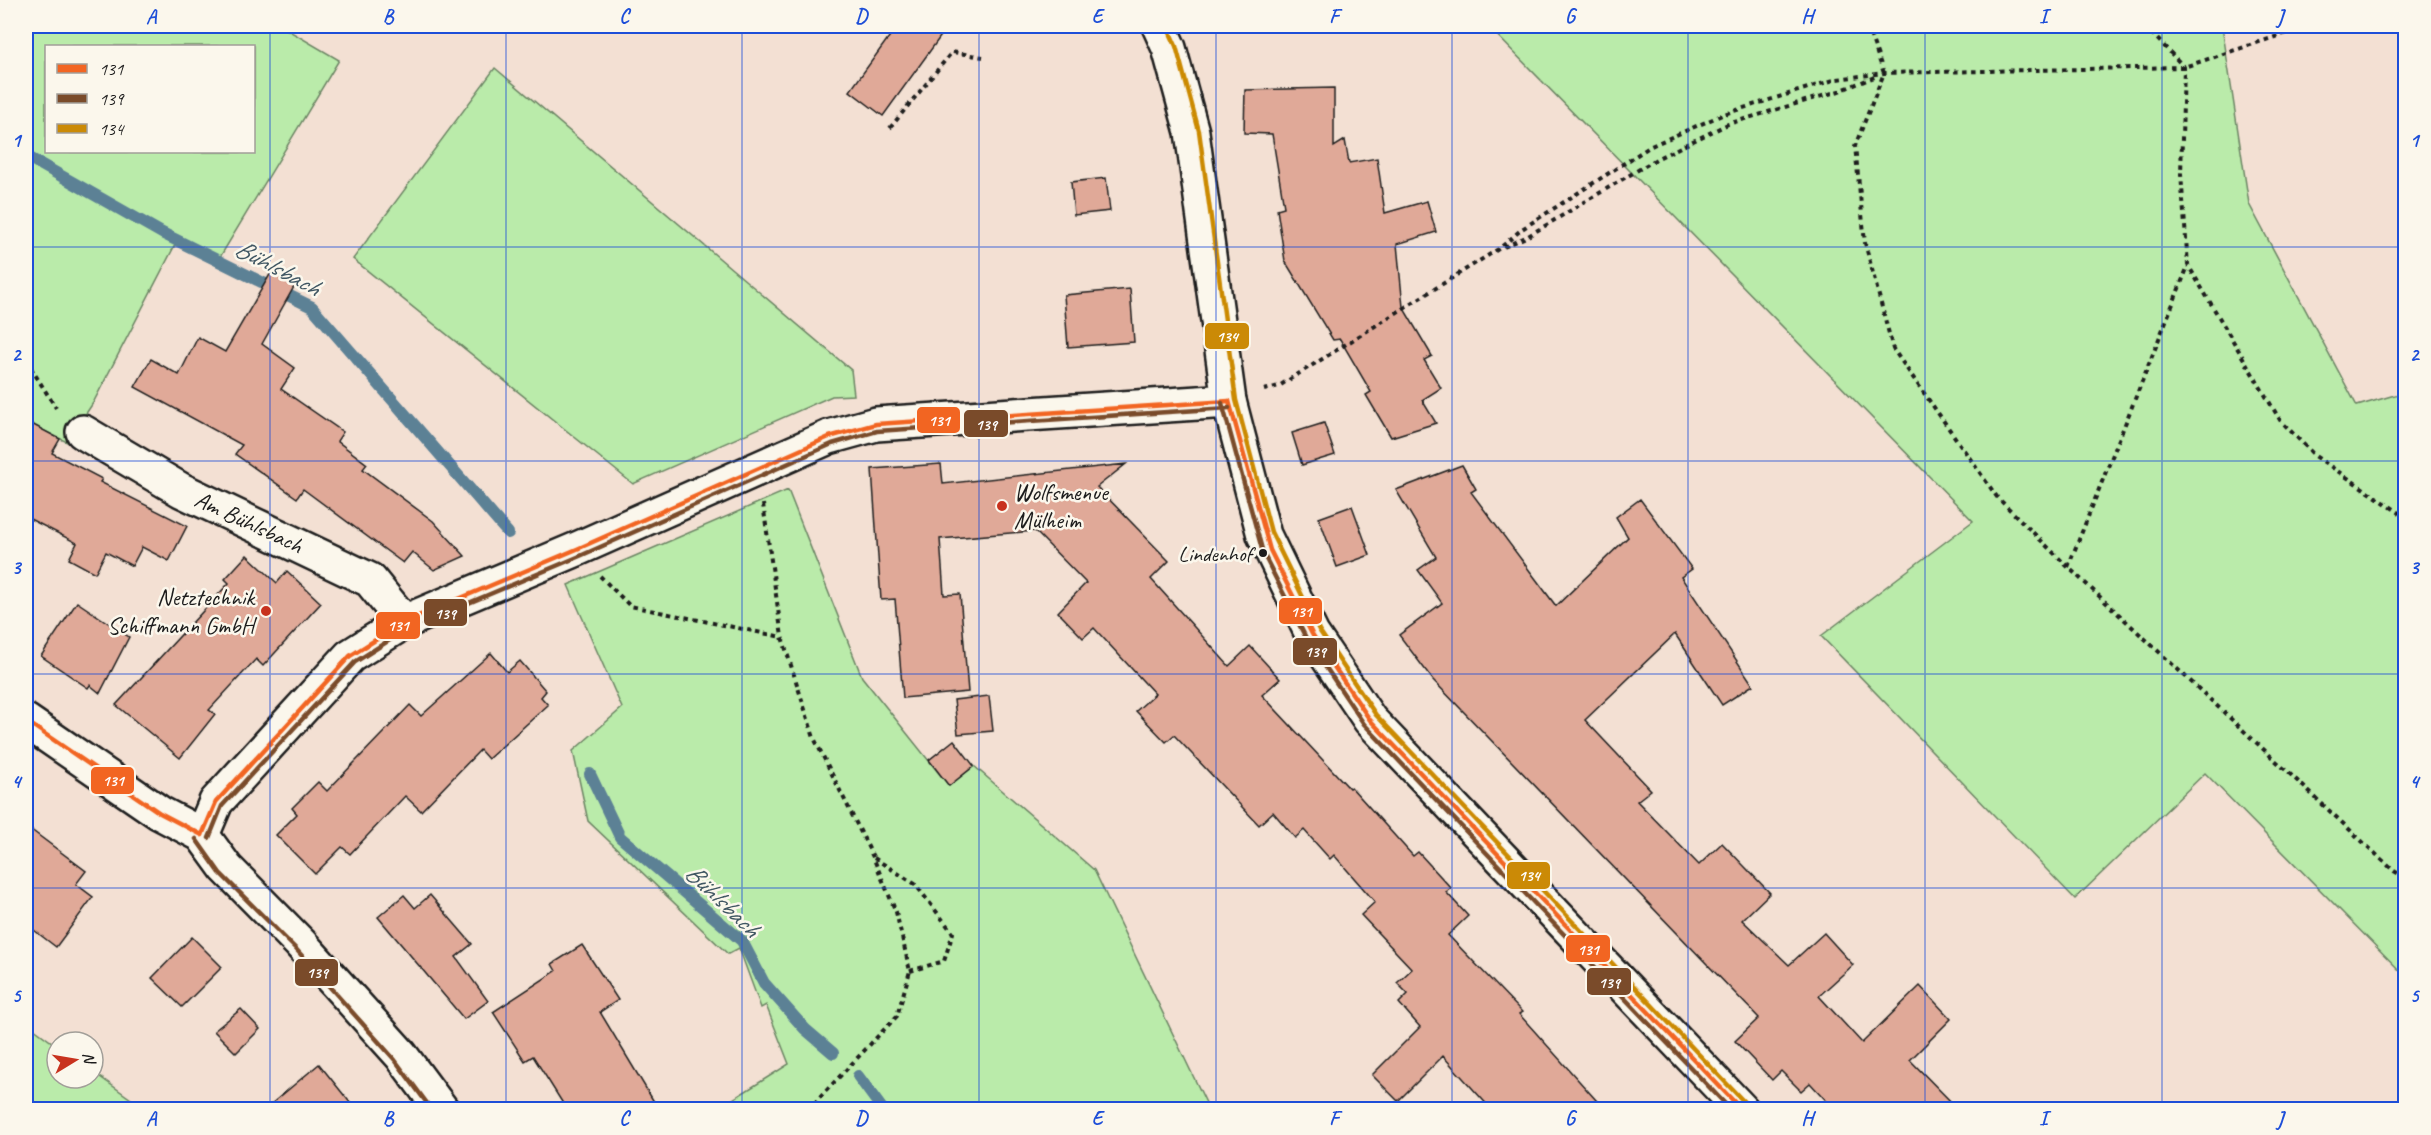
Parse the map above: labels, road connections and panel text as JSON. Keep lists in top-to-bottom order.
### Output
{
  "streets": {
    "street": ["Am Bühlsbach"]
  },
  "water": ["Bühlsbach"],
  "places": ["Wolfsmenue Mülheim", "Lindenhof", "Netztechnik Schiffmann GmbH"],
  "lines": ["transit line 134", "transit line 131", "transit line 139"],
  "legend": ["131", "139", "134"],
  "north": "right",
  "grid": {
    "columns": [
      "A",
      "B",
      "C",
      "D",
      "E",
      "F",
      "G",
      "H",
      "I",
      "J"
    ],
    "rows": [
      "1",
      "2",
      "3",
      "4",
      "5"
    ]
  }
}
